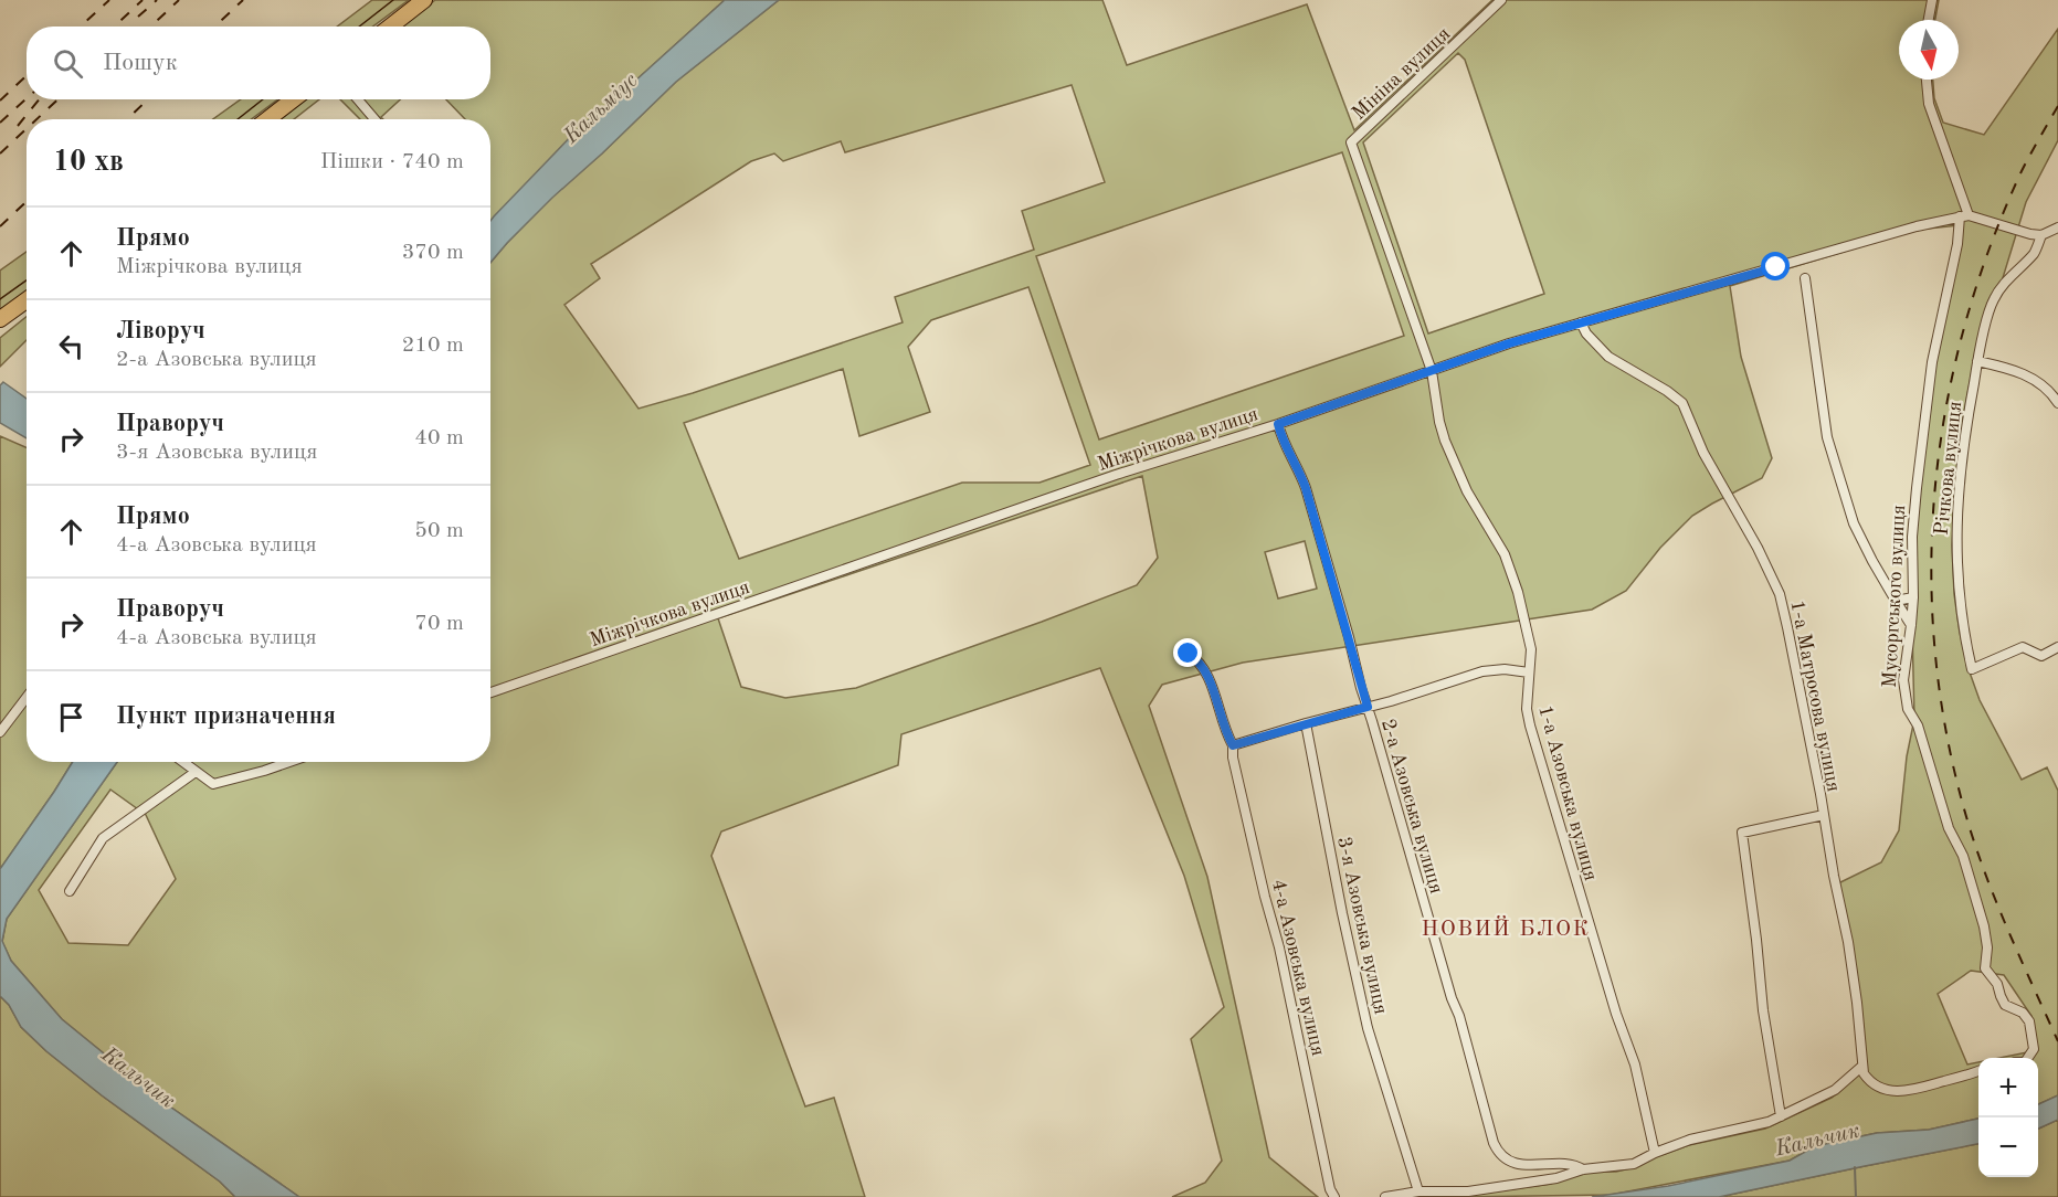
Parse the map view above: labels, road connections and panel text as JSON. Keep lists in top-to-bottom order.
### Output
{
  "streets": {
    "street": [
      "Мініна вулиця",
      "Міжрічкова вулиця",
      "Річкова вулиця",
      "Мусоргського вулиця",
      "1-а Матросова вулиця",
      "1-а Азовська вулиця",
      "2-а Азовська вулиця",
      "3-я Азовська вулиця",
      "4-а Азовська вулиця"
    ]
  },
  "crossings": [
    ["Мініна вулиця", "1-а Азовська вулиця"],
    ["Міжрічкова вулиця", "Мусоргського вулиця"],
    ["Міжрічкова вулиця", "1-а Матросова вулиця"],
    ["Міжрічкова вулиця", "1-а Азовська вулиця"],
    ["Міжрічкова вулиця", "2-а Азовська вулиця"]
  ],
  "districts": ["НОВИЙ БЛОК"],
  "water": ["Кальміус", "Кальчик"],
  "north": "bottom",
  "page": {
    "search": "Пошук",
    "heading": ["10 хв", "Пішки · 740 m"],
    "list": [
      ["Прямо", "Міжрічкова вулиця", "370 m"],
      ["Ліворуч", "2-а Азовська вулиця", "210 m"],
      ["Праворуч", "3-я Азовська вулиця", "40 m"],
      ["Прямо", "4-а Азовська вулиця", "50 m"],
      ["Праворуч", "4-а Азовська вулиця", "70 m"],
      "Пункт призначення"
    ],
    "map_buttons": ["+", "−"]
  }
}
